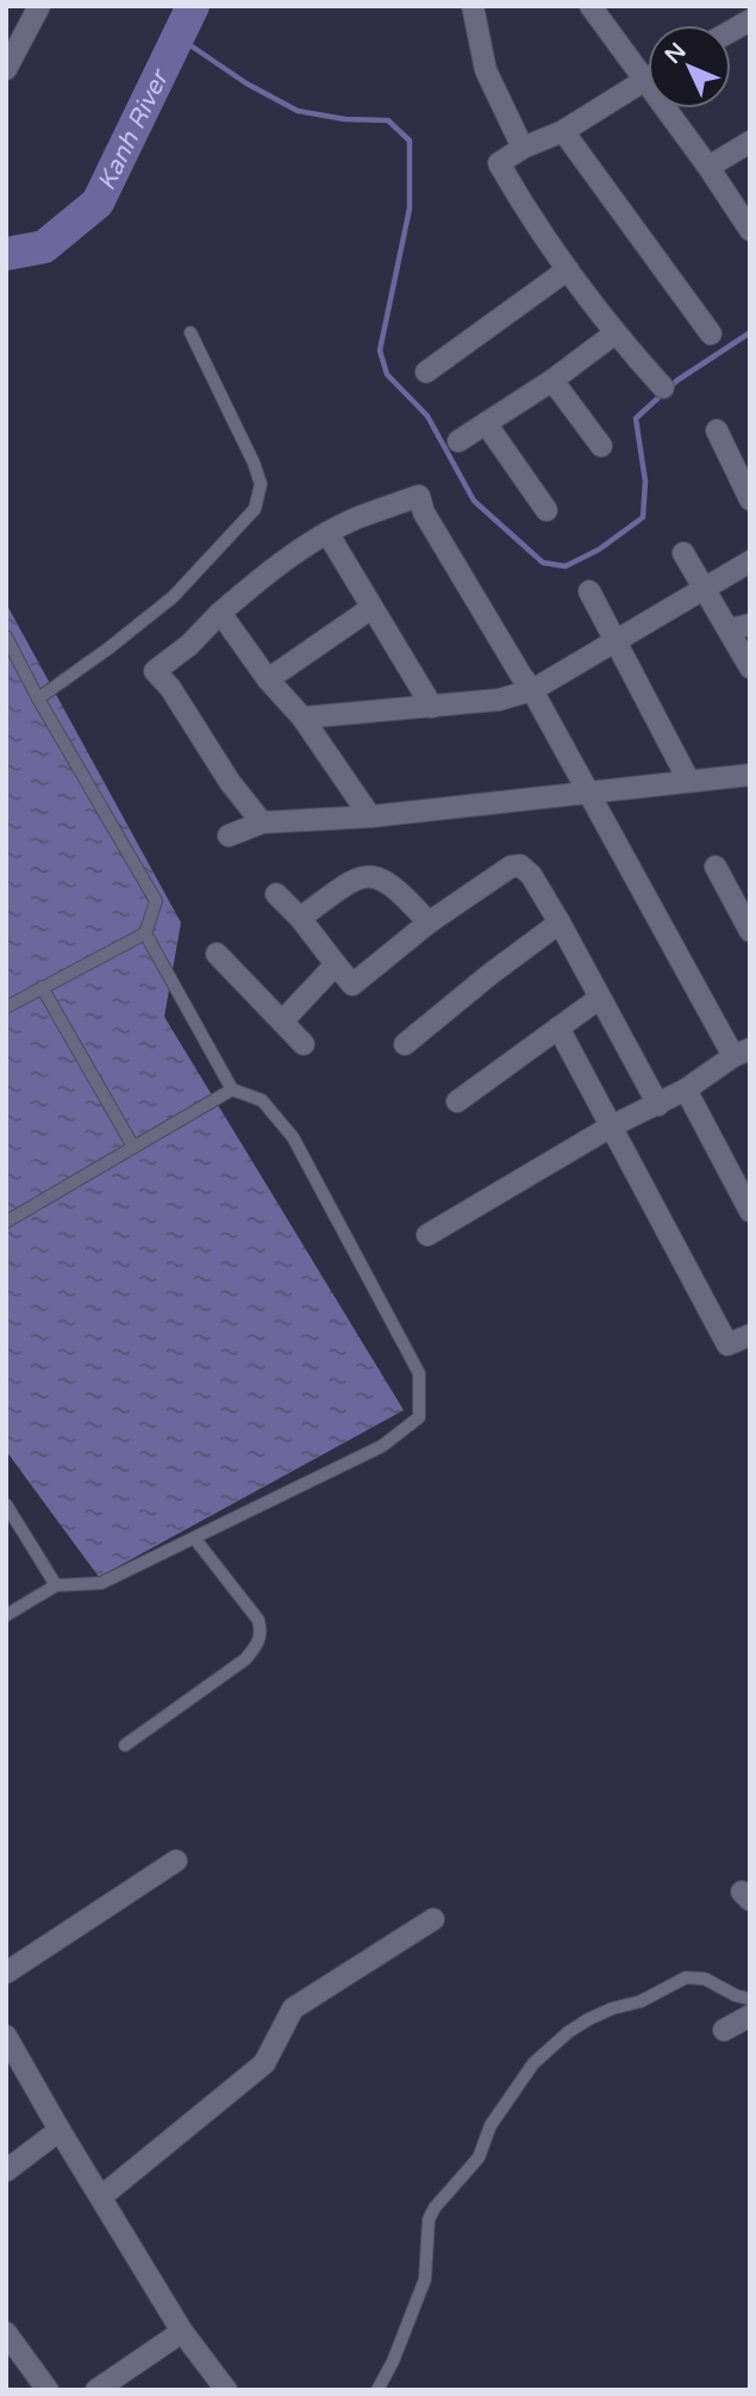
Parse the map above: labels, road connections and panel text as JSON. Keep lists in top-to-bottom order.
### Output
{
  "water": ["Kanh River"],
  "north": "top left"
}
